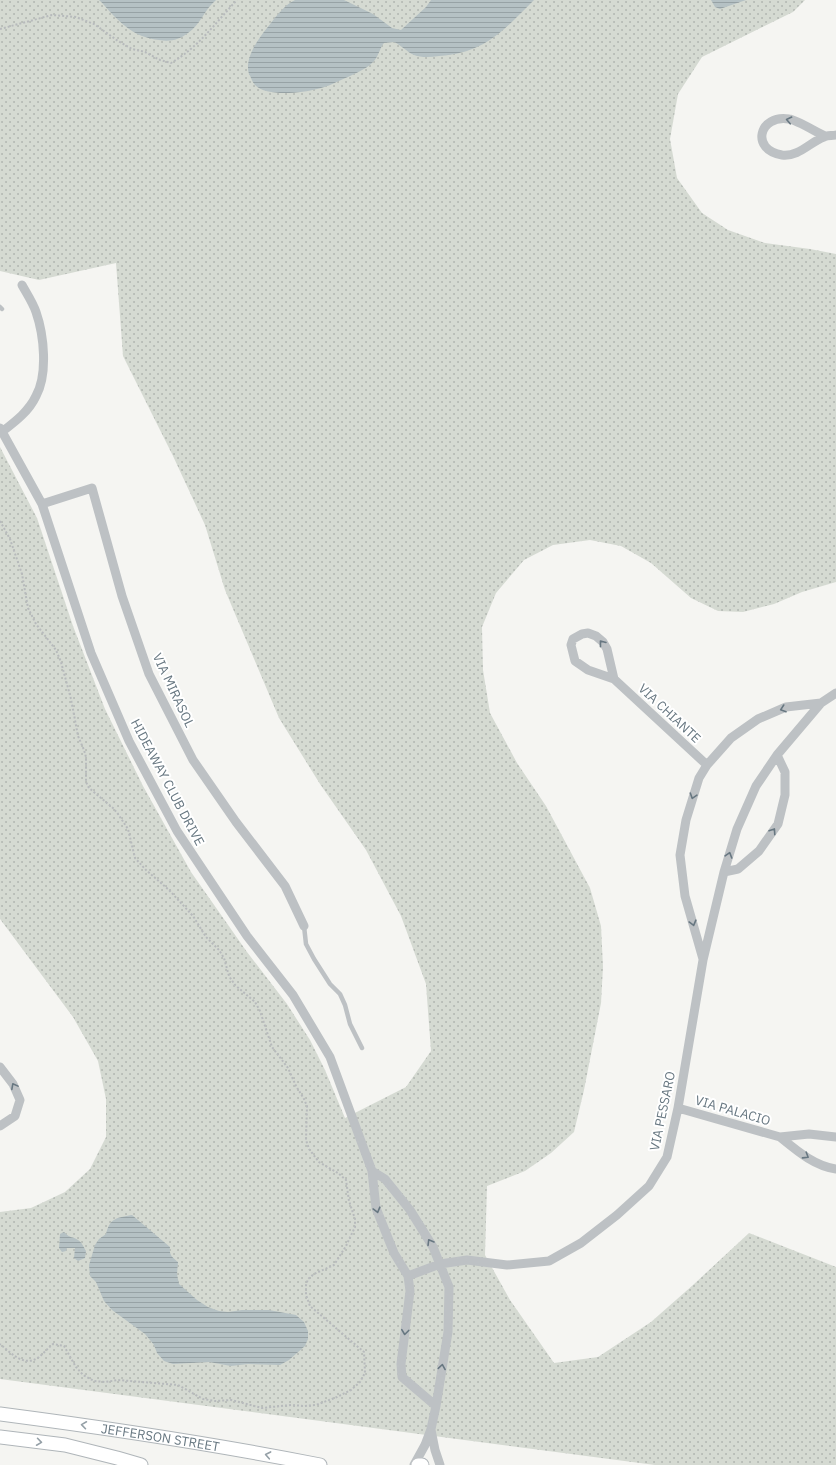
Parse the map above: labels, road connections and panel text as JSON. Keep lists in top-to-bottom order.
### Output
{
  "streets": {
    "main road": ["JEFFERSON STREET"],
    "street": [
      "VIA MIRASOL",
      "VIA CHIANTE",
      "HIDEAWAY CLUB DRIVE",
      "VIA PALACIO",
      "VIA PESSARO"
    ]
  },
  "crossings": [
    ["VIA MIRASOL", "HIDEAWAY CLUB DRIVE"],
    ["VIA CHIANTE", "VIA PESSARO"],
    ["HIDEAWAY CLUB DRIVE", "VIA PESSARO"],
    ["VIA PALACIO", "VIA PESSARO"]
  ]
}
